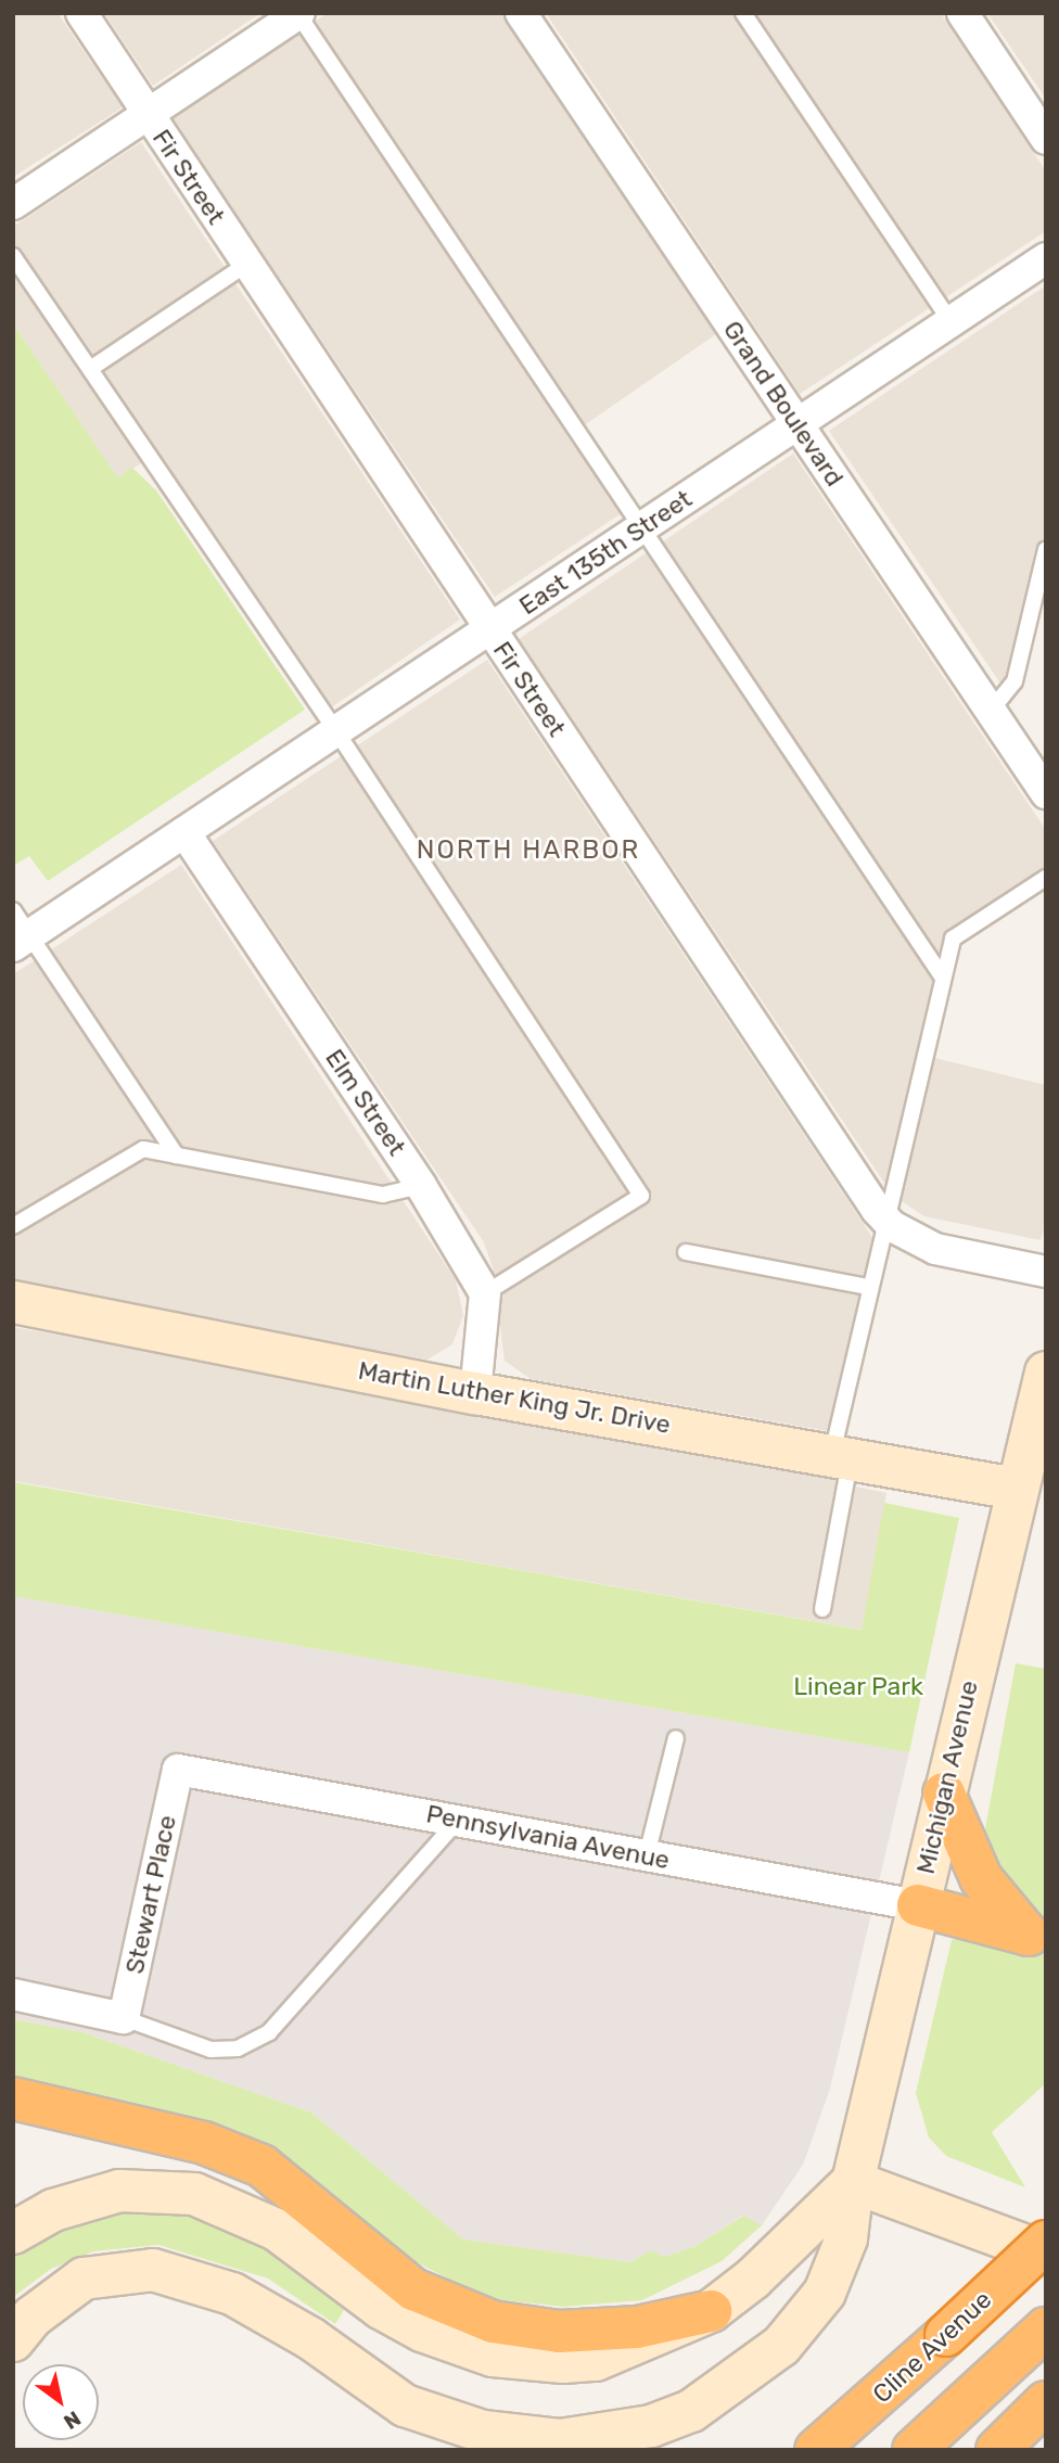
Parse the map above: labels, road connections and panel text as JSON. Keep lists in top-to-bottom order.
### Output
{
  "streets": {
    "highway": ["Cline Avenue"],
    "main road": ["Martin Luther King Jr. Drive", "Michigan Avenue"],
    "street": [
      "Fir Street",
      "Grand Boulevard",
      "East 135th Street",
      "Elm Street",
      "Pennsylvania Avenue",
      "Stewart Place"
    ]
  },
  "crossings": [
    ["Fir Street", "East 135th Street"],
    ["Grand Boulevard", "East 135th Street"],
    ["East 135th Street", "Elm Street"],
    ["Martin Luther King Jr. Drive", "Michigan Avenue"],
    ["Michigan Avenue", "Pennsylvania Avenue"],
    ["Pennsylvania Avenue", "Stewart Place"]
  ],
  "districts": ["NORTH HARBOR"],
  "parks": ["Linear Park"],
  "north": "bottom right"
}
